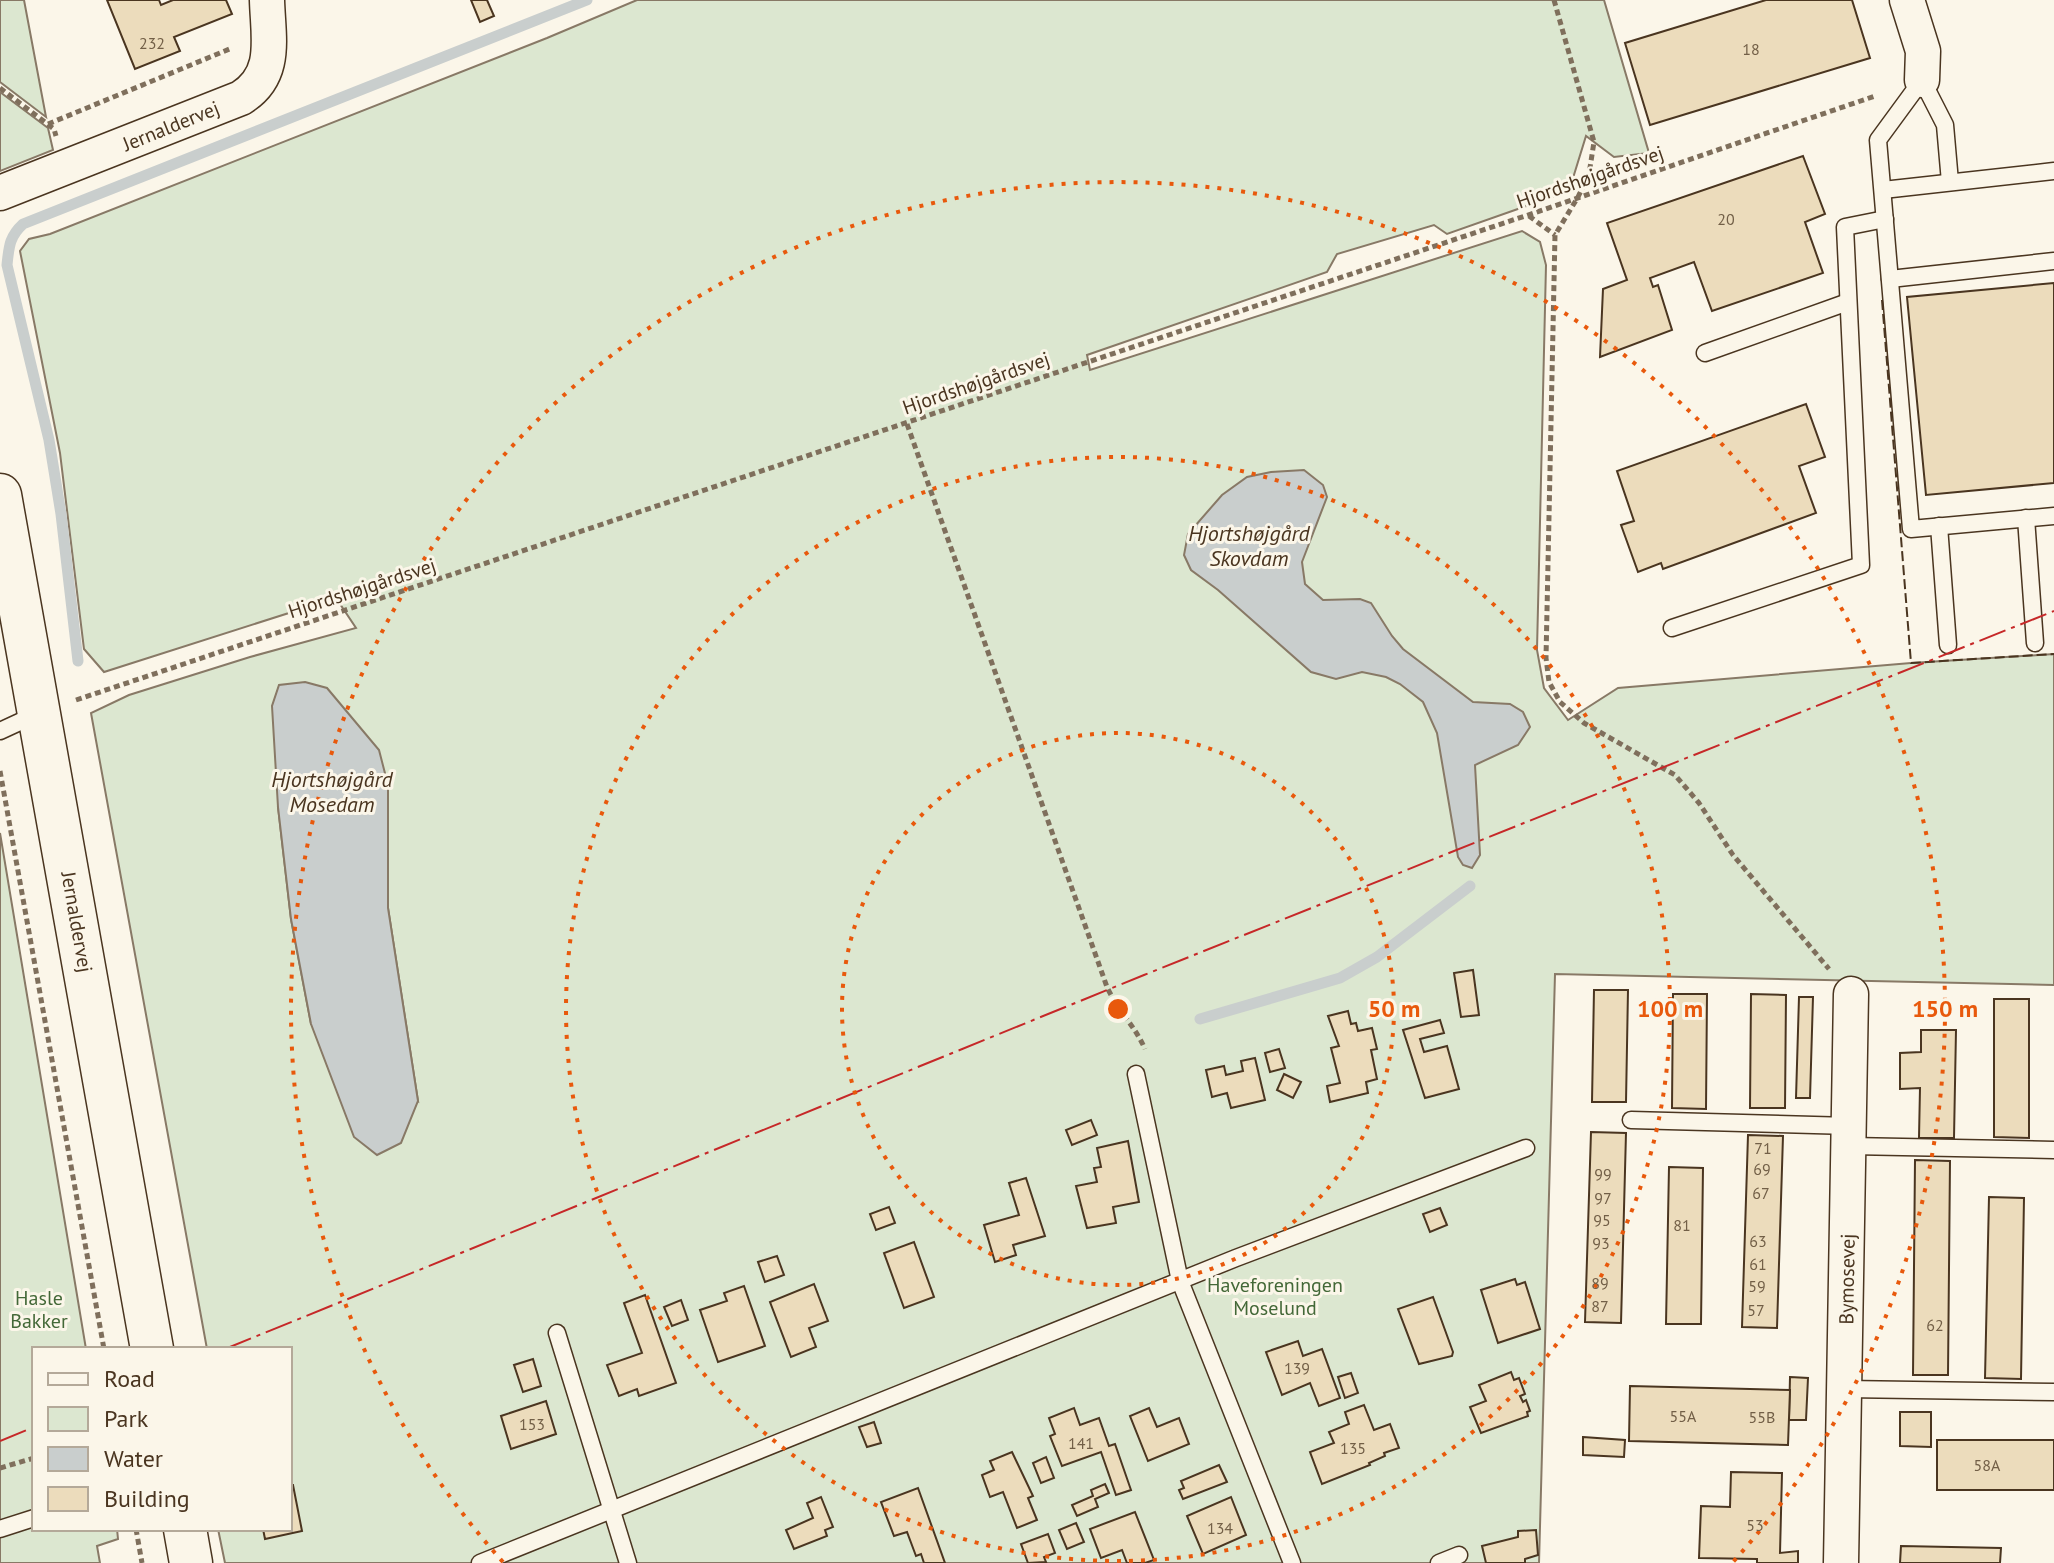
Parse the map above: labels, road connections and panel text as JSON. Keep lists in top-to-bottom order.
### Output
{
  "streets": {
    "street": ["Jernaldervej", "Bymosevej"],
    "path": ["Hjordshøjgårdsvej"]
  },
  "crossings": [
    ["Jernaldervej", "Hjordshøjgårdsvej"]
  ],
  "water": ["Hjortshøjgård Skovdam", "Hjortshøjgård Mosedam"],
  "parks": ["Haveforeningen Moselund", "Hasle Bakker"],
  "house_numbers": [
    "232",
    "18",
    "20",
    "71",
    "69",
    "99",
    "67",
    "97",
    "95",
    "81",
    "63",
    "93",
    "61",
    "89",
    "59",
    "87",
    "57",
    "62",
    "139",
    "55A",
    "55B",
    "153",
    "141",
    "135",
    "58A",
    "53",
    "134"
  ],
  "legend": [
    "Road",
    "Park",
    "Water",
    "Building"
  ],
  "rings": ["50 m", "100 m", "150 m"]
}
